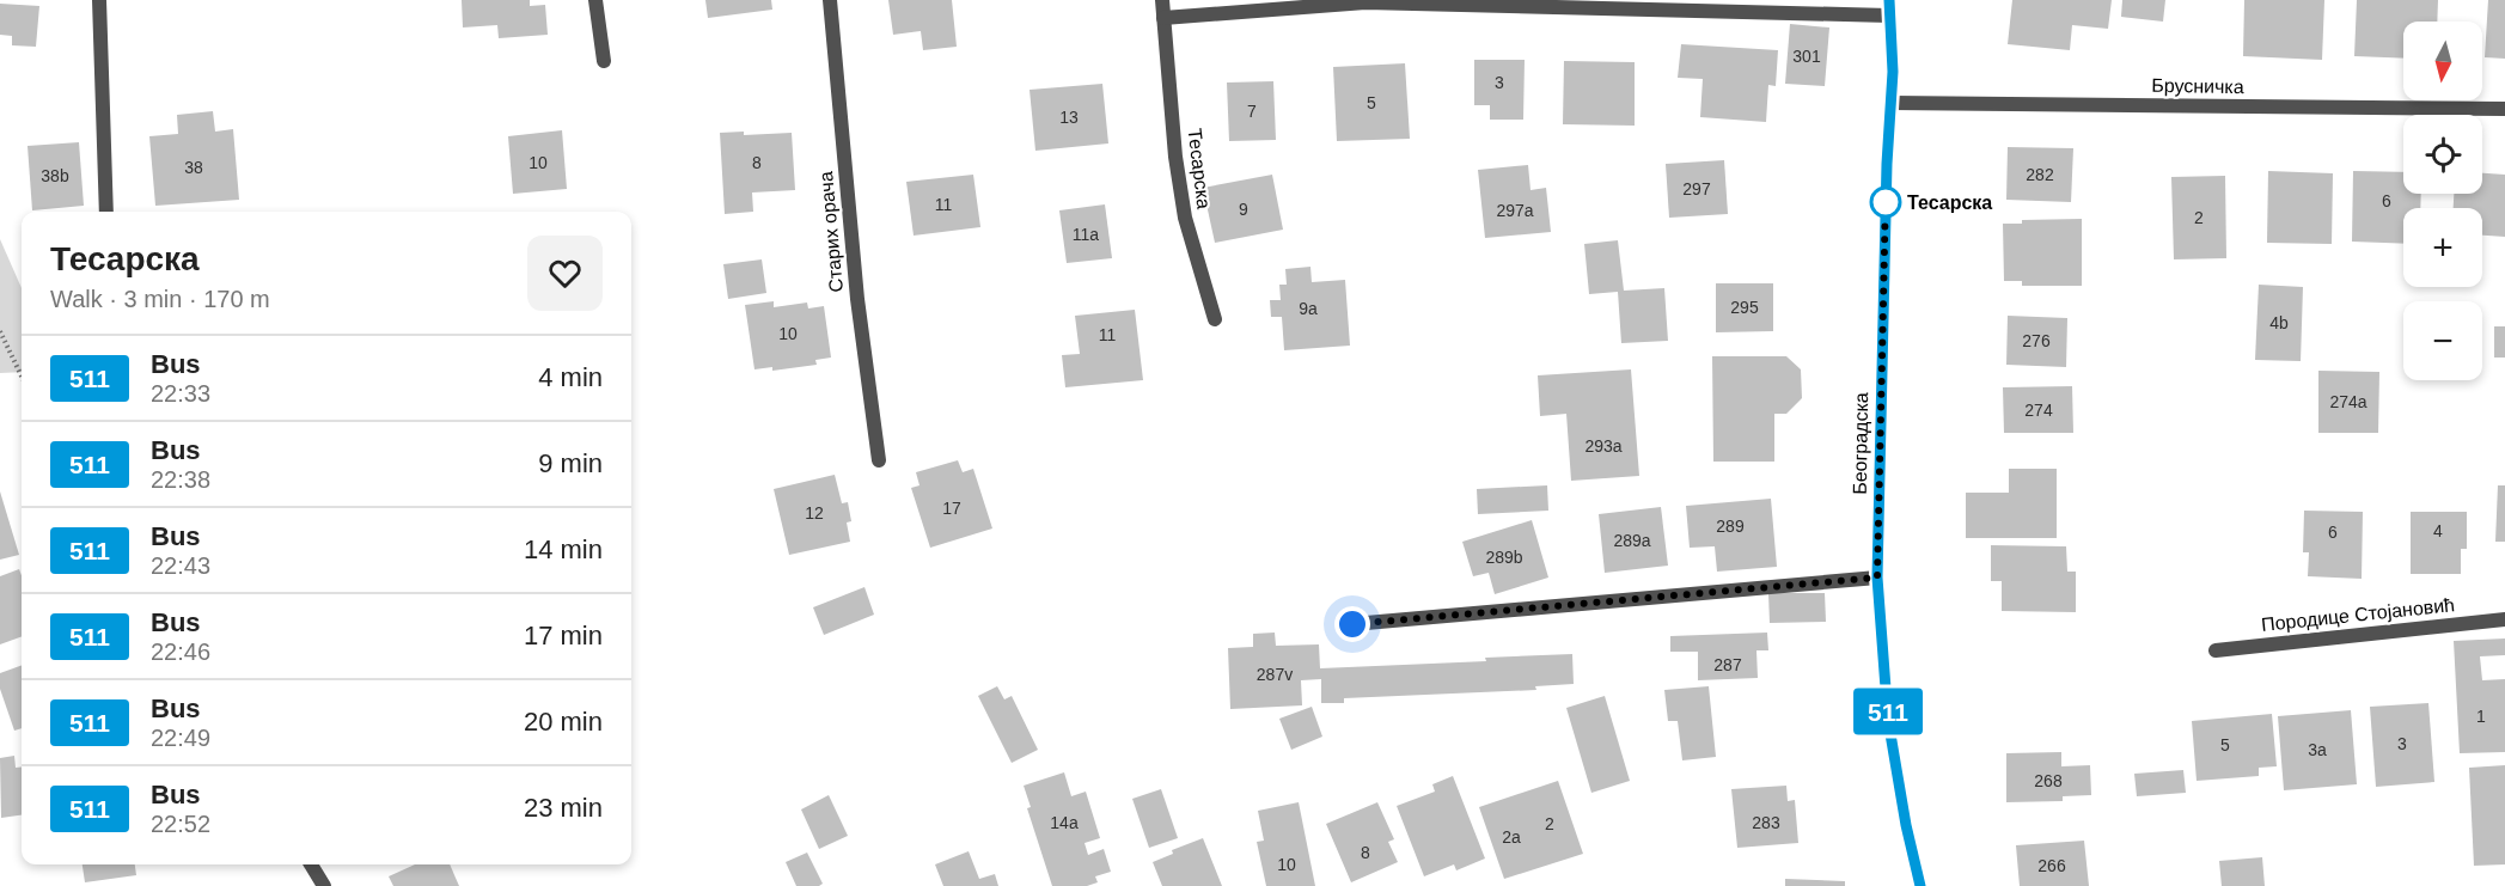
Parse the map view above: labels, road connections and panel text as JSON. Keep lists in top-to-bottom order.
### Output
{
  "streets": {
    "main road": ["Београдска"],
    "street": [
      "Брусничка",
      "Тесарска",
      "Старих орача",
      "Породице Стојановић"
    ]
  },
  "crossings": [
    ["Брусничка", "Београдска"]
  ],
  "places": ["Тесарска"],
  "lines": ["bus line 511"],
  "house_numbers": [
    "301",
    "3",
    "5",
    "7",
    "13",
    "10",
    "8",
    "38",
    "282",
    "38b",
    "297",
    "6",
    "11",
    "9",
    "297a",
    "2",
    "11a",
    "295",
    "9a",
    "4b",
    "10",
    "11",
    "276",
    "274a",
    "274",
    "293a",
    "17",
    "12",
    "289",
    "4",
    "6",
    "289a",
    "289b",
    "287",
    "287v",
    "1",
    "3",
    "5",
    "3a",
    "268",
    "14a",
    "283",
    "2",
    "2a",
    "8",
    "10",
    "266"
  ],
  "north": "bottom",
  "page": {
    "on_map": "511",
    "map_buttons": ["+", "−"],
    "heading": ["Тесарска", "Walk · 3 min · 170 m"],
    "list": [
      {
        "mark": "511",
        "name": "Bus",
        "note": "22:33",
        "value": "4 min"
      },
      {
        "mark": "511",
        "name": "Bus",
        "note": "22:38",
        "value": "9 min"
      },
      {
        "mark": "511",
        "name": "Bus",
        "note": "22:43",
        "value": "14 min"
      },
      {
        "mark": "511",
        "name": "Bus",
        "note": "22:46",
        "value": "17 min"
      },
      {
        "mark": "511",
        "name": "Bus",
        "note": "22:49",
        "value": "20 min"
      },
      {
        "mark": "511",
        "name": "Bus",
        "note": "22:52",
        "value": "23 min"
      }
    ]
  }
}
